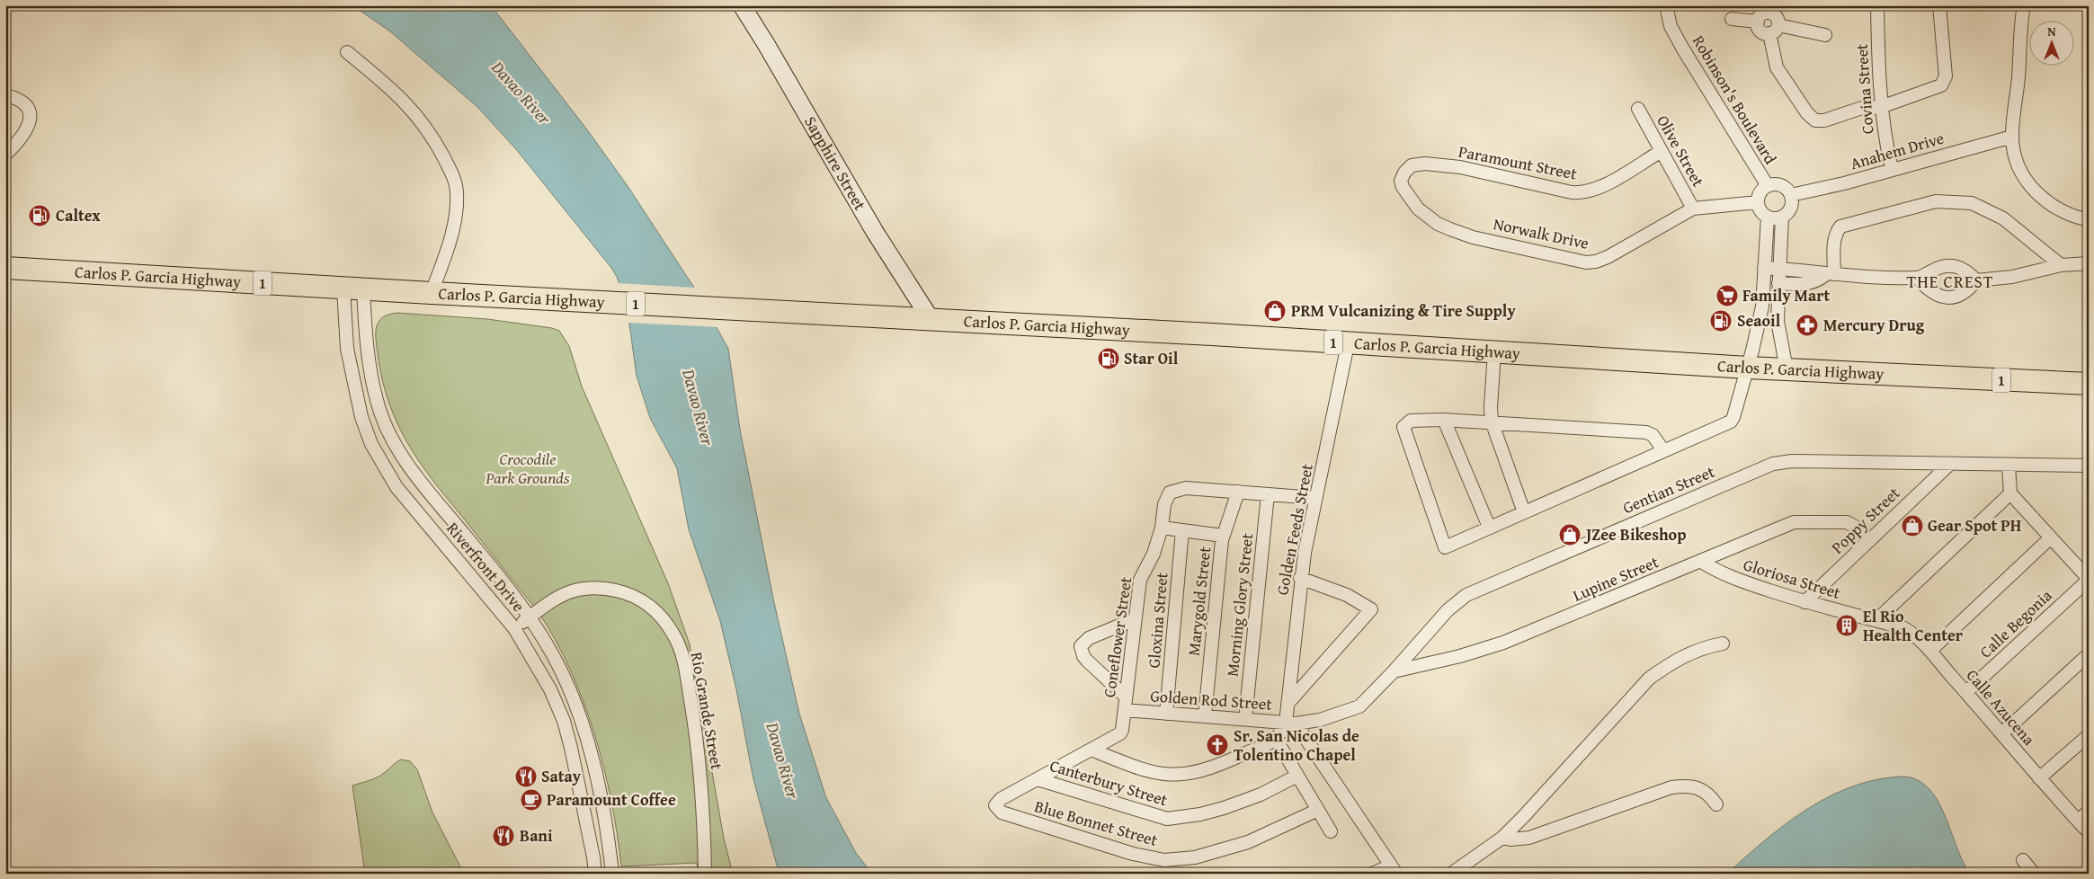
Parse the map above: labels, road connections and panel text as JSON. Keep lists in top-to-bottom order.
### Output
{
  "streets": {
    "highway": ["Carlos P. Garcia Highway", "1"],
    "street": [
      "Covina Street",
      "Robinson's Boulevard",
      "Olive Street",
      "Anahem Drive",
      "Sapphire Street",
      "Paramount Street",
      "Norwalk Drive",
      "Gentian Street",
      "Poppy Street",
      "Golden Feeds Street",
      "Riverfront Drive",
      "Lupine Street",
      "Gloriosa Street",
      "Marygold Street",
      "Morning Glory Street",
      "Gloxina Street",
      "Calle Begonia",
      "Coneflower Street",
      "Golden Rod Street",
      "Calle Azucena",
      "Rio Grande Street",
      "Canterbury Street",
      "Blue Bonnet Street"
    ]
  },
  "crossings": [
    ["Covina Street", "Anahem Drive"],
    ["Robinson's Boulevard", "Anahem Drive"],
    ["Robinson's Boulevard", "Norwalk Drive"],
    ["Olive Street", "Paramount Street"],
    ["Olive Street", "Norwalk Drive"],
    ["Anahem Drive", "Norwalk Drive"],
    ["Sapphire Street", "Carlos P. Garcia Highway"],
    ["Paramount Street", "Norwalk Drive"],
    ["Carlos P. Garcia Highway", "Golden Feeds Street"],
    ["Carlos P. Garcia Highway", "Riverfront Drive"],
    ["Gentian Street", "Poppy Street"],
    ["Gentian Street", "Golden Feeds Street"],
    ["Gentian Street", "Lupine Street"],
    ["Gentian Street", "Golden Rod Street"],
    ["Poppy Street", "Lupine Street"],
    ["Poppy Street", "Gloriosa Street"],
    ["Golden Feeds Street", "Golden Rod Street"],
    ["Riverfront Drive", "Rio Grande Street"],
    ["Lupine Street", "Gloriosa Street"],
    ["Gloriosa Street", "Calle Azucena"],
    ["Marygold Street", "Coneflower Street"],
    ["Marygold Street", "Golden Rod Street"],
    ["Morning Glory Street", "Golden Rod Street"],
    ["Gloxina Street", "Golden Rod Street"],
    ["Calle Begonia", "Calle Azucena"],
    ["Coneflower Street", "Golden Rod Street"],
    ["Coneflower Street", "Canterbury Street"],
    ["Coneflower Street", "Blue Bonnet Street"]
  ],
  "districts": ["THE CREST"],
  "water": ["Davao River"],
  "parks": ["Crocodile Park Grounds"],
  "places": {
    "fuel station": ["Caltex", "Seaoil", "Star Oil"],
    "supermarket": ["Family Mart"],
    "shop": ["PRM Vulcanizing & Tire Supply", "Gear Spot PH", "JZee Bikeshop"],
    "pharmacy": ["Mercury Drug"],
    "building": ["El Rio Health Center"],
    "church": ["Sr. San Nicolas de Tolentino Chapel"],
    "restaurant": ["Satay", "Bani"],
    "cafe": ["Paramount Coffee"]
  },
  "north": "top"
}
